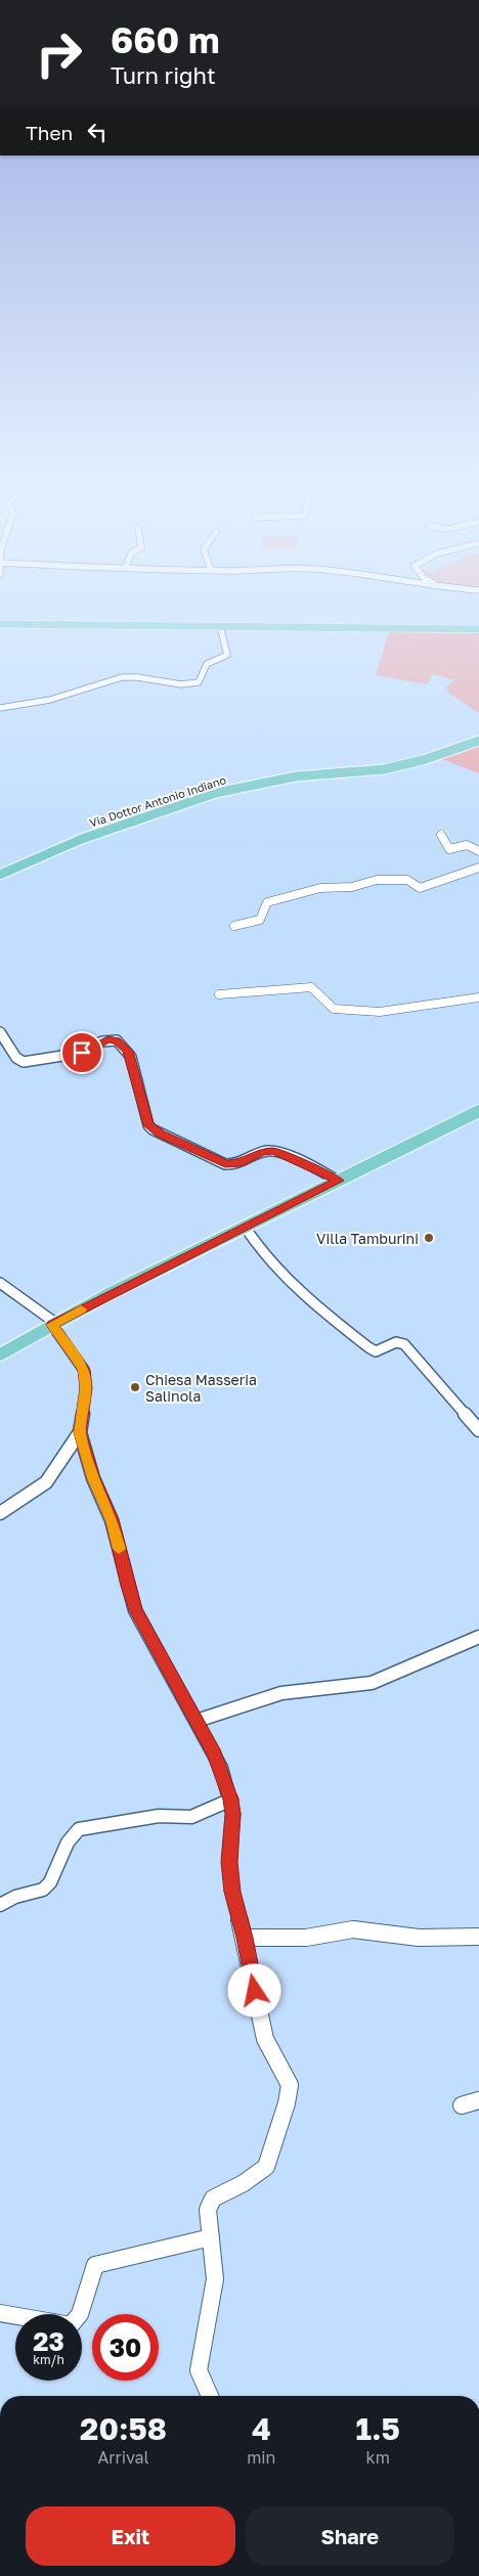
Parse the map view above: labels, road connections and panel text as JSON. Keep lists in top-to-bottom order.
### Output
{
  "streets": {
    "main road": ["Via Dottor Antonio Indiano"]
  },
  "places": ["Villa Tamburini", "Chiesa Masseria Salinola"],
  "page": {
    "turn": ["660 m", "Turn right"],
    "then": "Then",
    "speed": "23 km/h",
    "limit": "30",
    "eta": [
      "20:58",
      "Arrival",
      "4",
      "min",
      "1.5",
      "km"
    ],
    "buttons": ["Exit", "Share"]
  }
}
